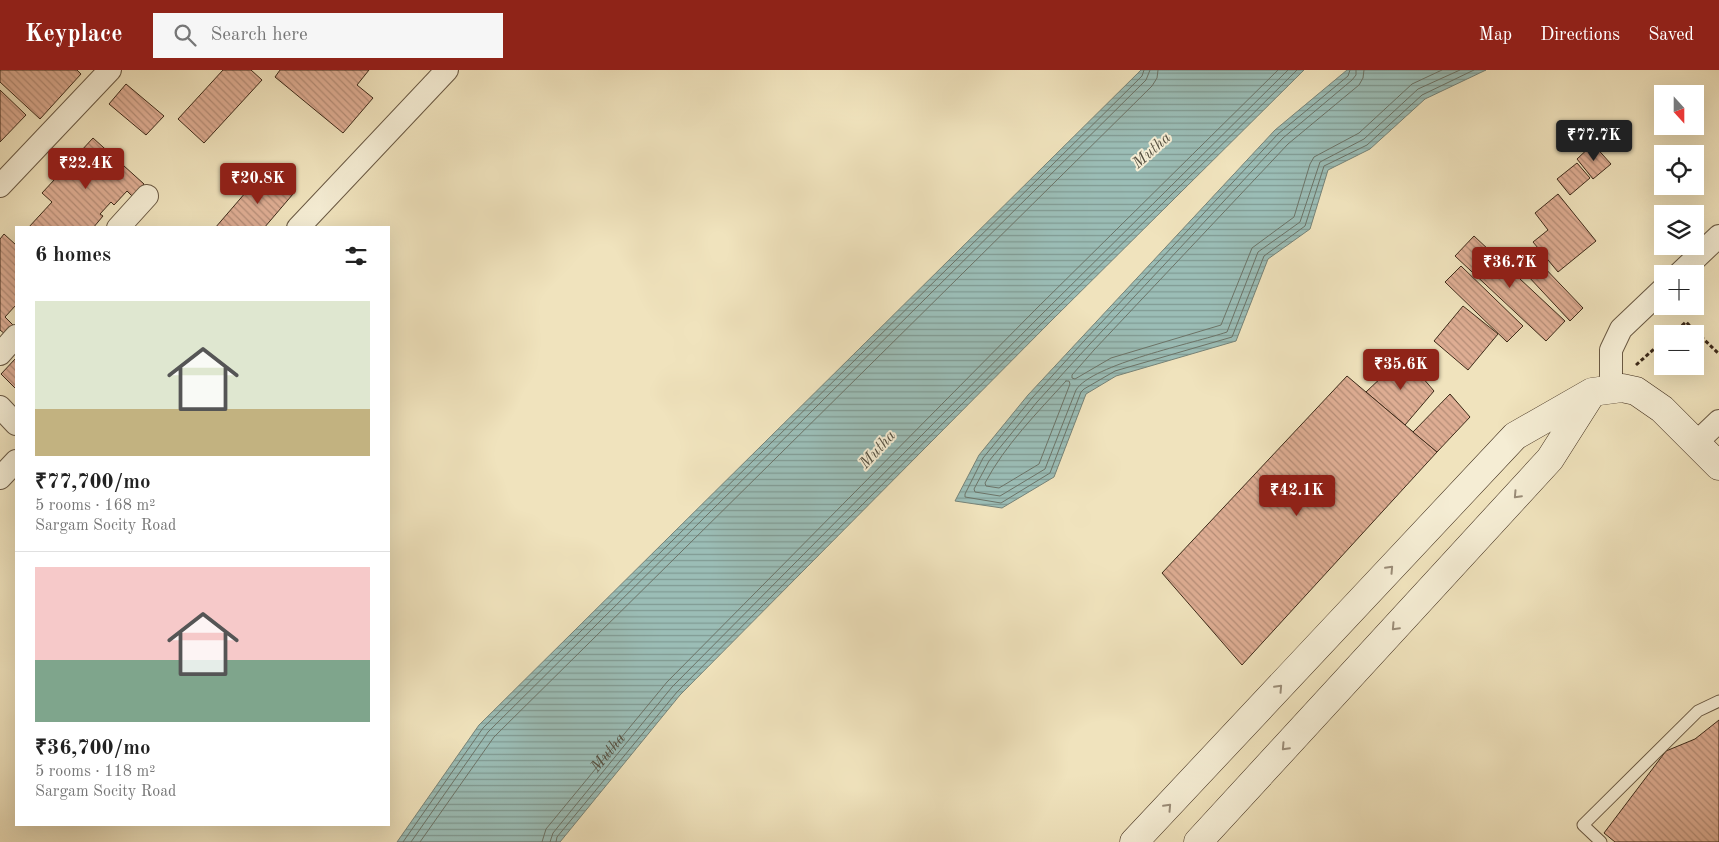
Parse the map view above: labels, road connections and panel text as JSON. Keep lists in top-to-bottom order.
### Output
{
  "water": ["Mutha"],
  "north": "bottom",
  "page": {
    "header": "Keyplace",
    "search": "Search here",
    "nav": ["Map", "Directions", "Saved"],
    "map_buttons": ["+", "−"],
    "price": [
      "₹77.7K",
      "₹22.4K",
      "₹20.8K",
      "₹36.7K",
      "₹35.6K",
      "₹42.1K"
    ],
    "heading": "6 homes",
    "list": [
      {
        "name": "₹77,700/mo",
        "note": "5 rooms · 168 m² · Sargam Socity Road"
      },
      {
        "name": "₹36,700/mo",
        "note": "5 rooms · 118 m² · Sargam Socity Road"
      }
    ]
  }
}
